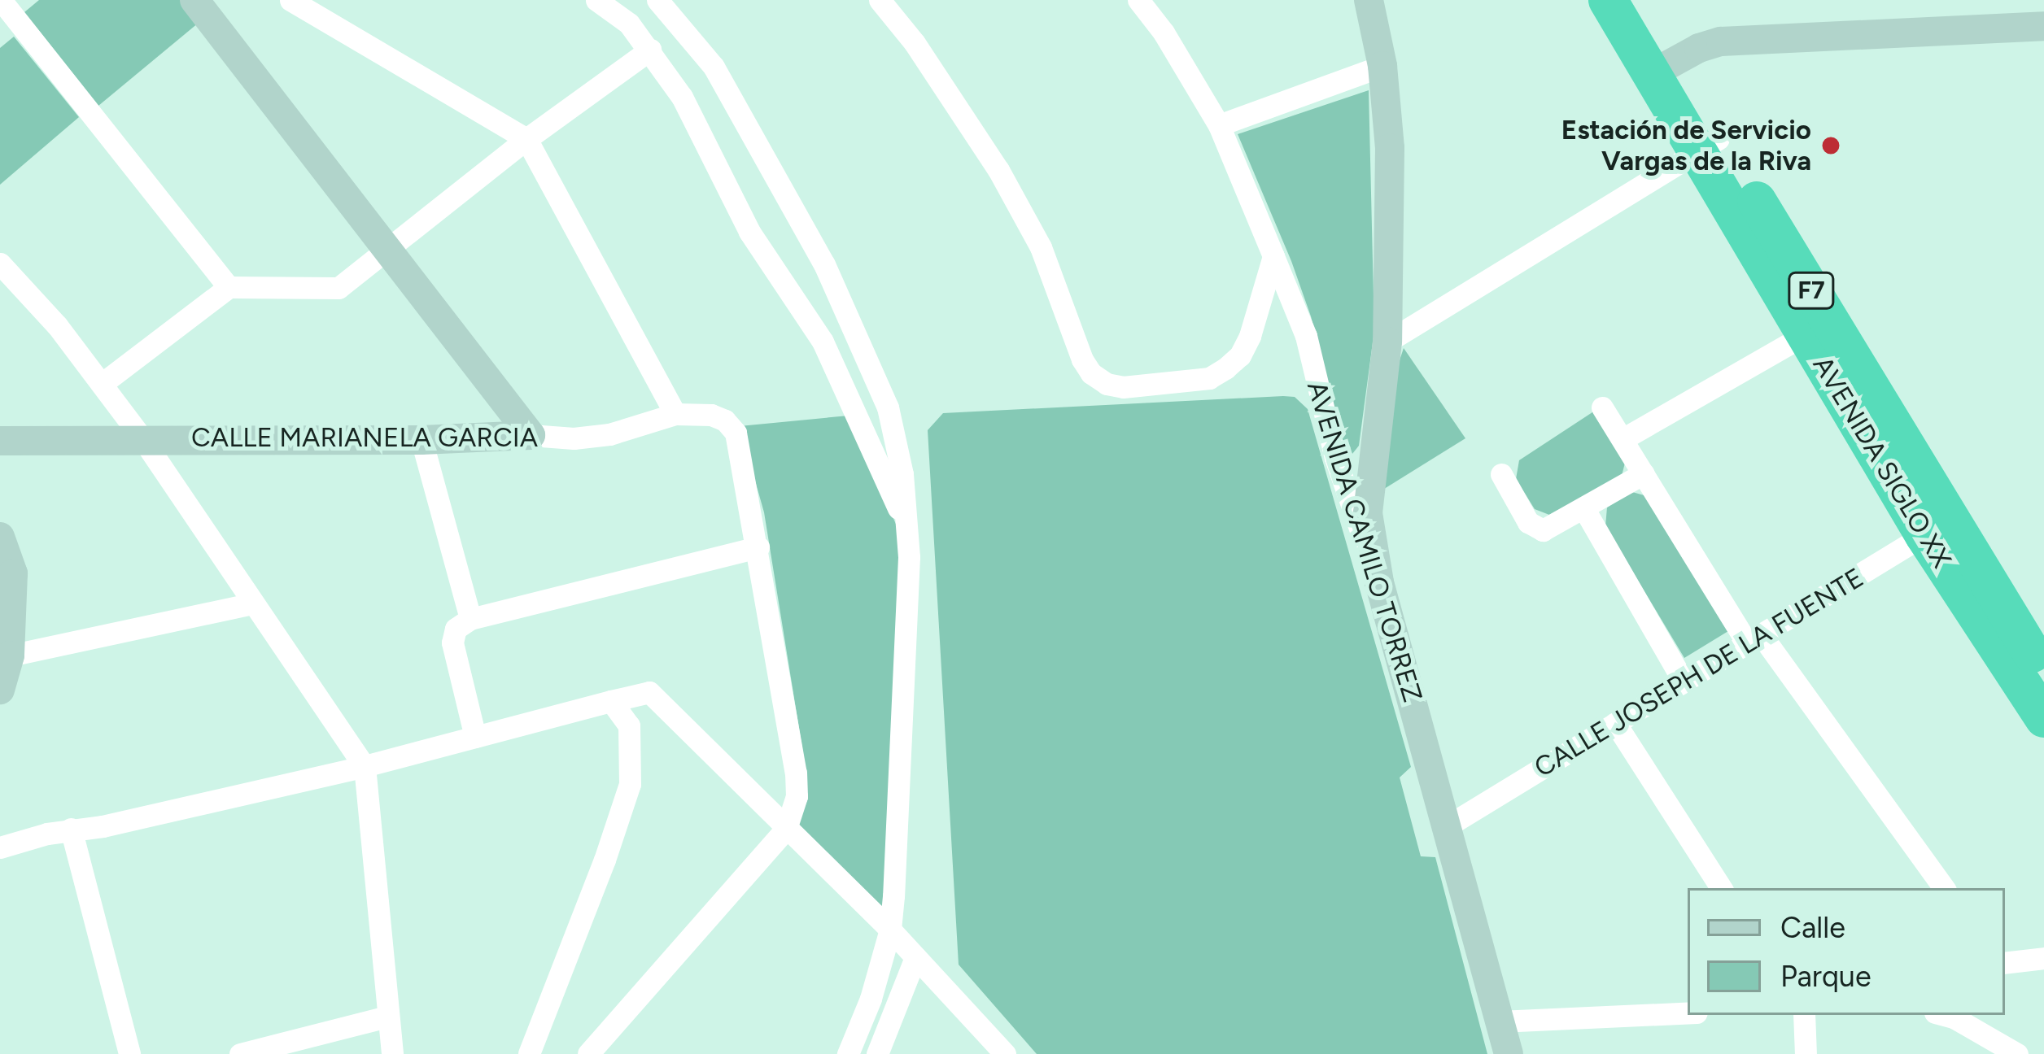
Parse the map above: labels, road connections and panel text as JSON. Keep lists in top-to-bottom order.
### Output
{
  "streets": {
    "highway": ["F7", "AVENIDA SIGLO XX"],
    "street": ["CALLE MARIANELA GARCIA", "AVENIDA CAMILO TORREZ", "CALLE JOSEPH DE LA FUENTE"]
  },
  "crossings": [
    ["AVENIDA SIGLO XX", "CALLE JOSEPH DE LA FUENTE"],
    ["AVENIDA CAMILO TORREZ", "CALLE JOSEPH DE LA FUENTE"]
  ],
  "places": ["Estación de Servicio Vargas de la Riva"],
  "legend": ["Calle", "Parque"]
}
